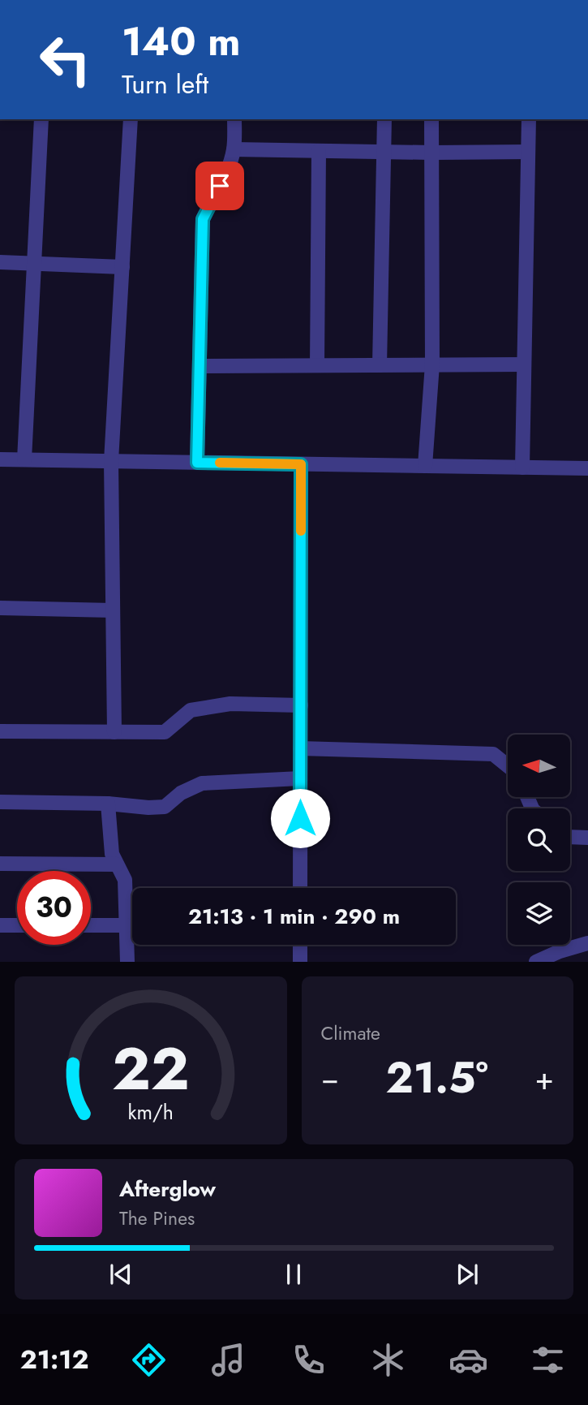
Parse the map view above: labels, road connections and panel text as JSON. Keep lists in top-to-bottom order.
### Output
{
  "north": "left",
  "page": {
    "turn": ["140 m", "Turn left"],
    "limit": "30",
    "trip": "21:13 · 1 min · 290 m",
    "tile": "Climate",
    "heat": ["−", "21.5°", "+"],
    "song": ["Afterglow", "The Pines"],
    "tabs": "21:12",
    "gauge": ["22", "km/h"]
  }
}
